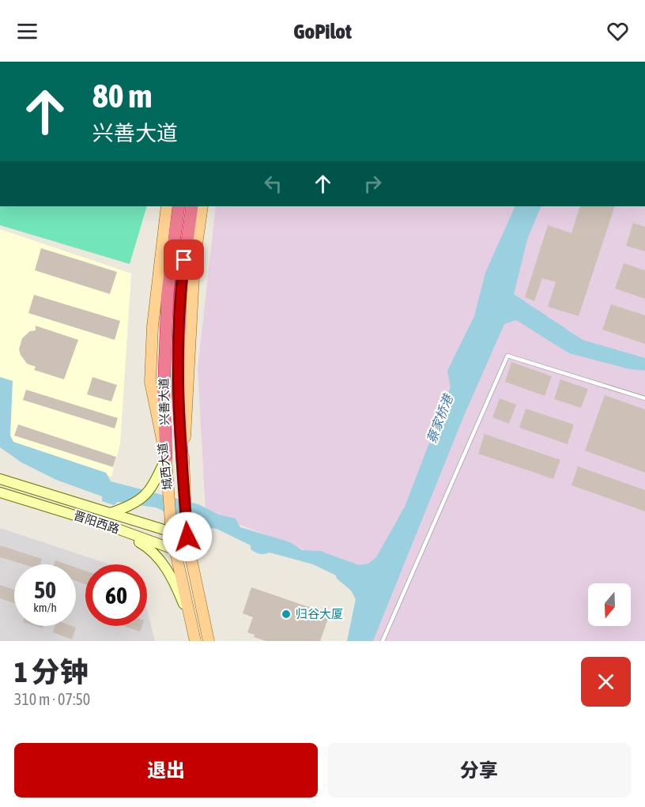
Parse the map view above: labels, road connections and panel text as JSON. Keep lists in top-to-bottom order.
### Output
{
  "streets": {
    "highway": ["兴善大道"],
    "main road": ["城西大道", "晋阳西路"]
  },
  "crossings": [
    ["兴善大道", "城西大道"],
    ["城西大道", "晋阳西路"]
  ],
  "water": ["蔡家桥港"],
  "places": ["归谷大厦"],
  "north": "bottom",
  "page": {
    "header": "GoPilot",
    "turn": ["80 m", "兴善大道"],
    "speed": "50 km/h",
    "limit": "60",
    "heading": ["1 分钟", "310 m · 07:50"],
    "buttons": ["退出", "分享"]
  }
}
